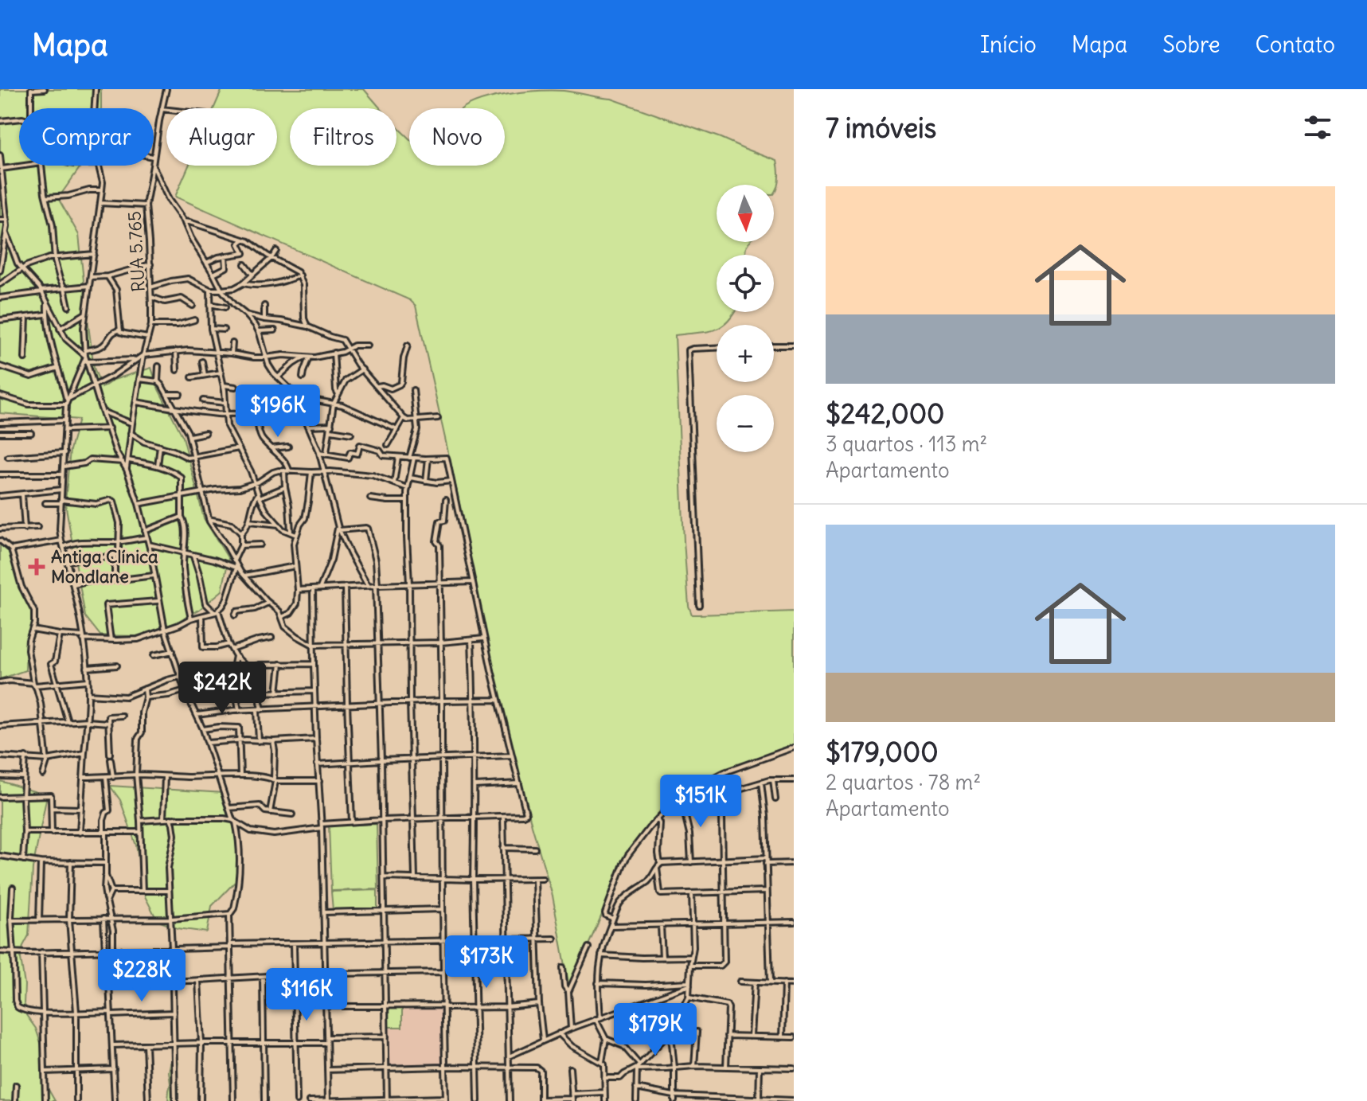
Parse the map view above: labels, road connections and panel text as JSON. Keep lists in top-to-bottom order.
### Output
{
  "streets": {
    "street": ["RUA 5.765"]
  },
  "places": {
    "health": ["Antiga Clínica Mondlane"]
  },
  "north": "bottom",
  "page": {
    "header": "Mapa",
    "nav": [
      "Início",
      "Mapa",
      "Sobre",
      "Contato"
    ],
    "heading": "7 imóveis",
    "chip": [
      "Comprar",
      "Alugar",
      "Filtros",
      "Novo"
    ],
    "list": [
      {
        "name": "$242,000",
        "note": "3 quartos · 113 m² · Apartamento"
      },
      {
        "name": "$179,000",
        "note": "2 quartos · 78 m² · Apartamento"
      }
    ],
    "map_buttons": ["+", "−"],
    "price": [
      "$196K",
      "$242K",
      "$151K",
      "$173K",
      "$228K",
      "$116K",
      "$179K"
    ]
  }
}
